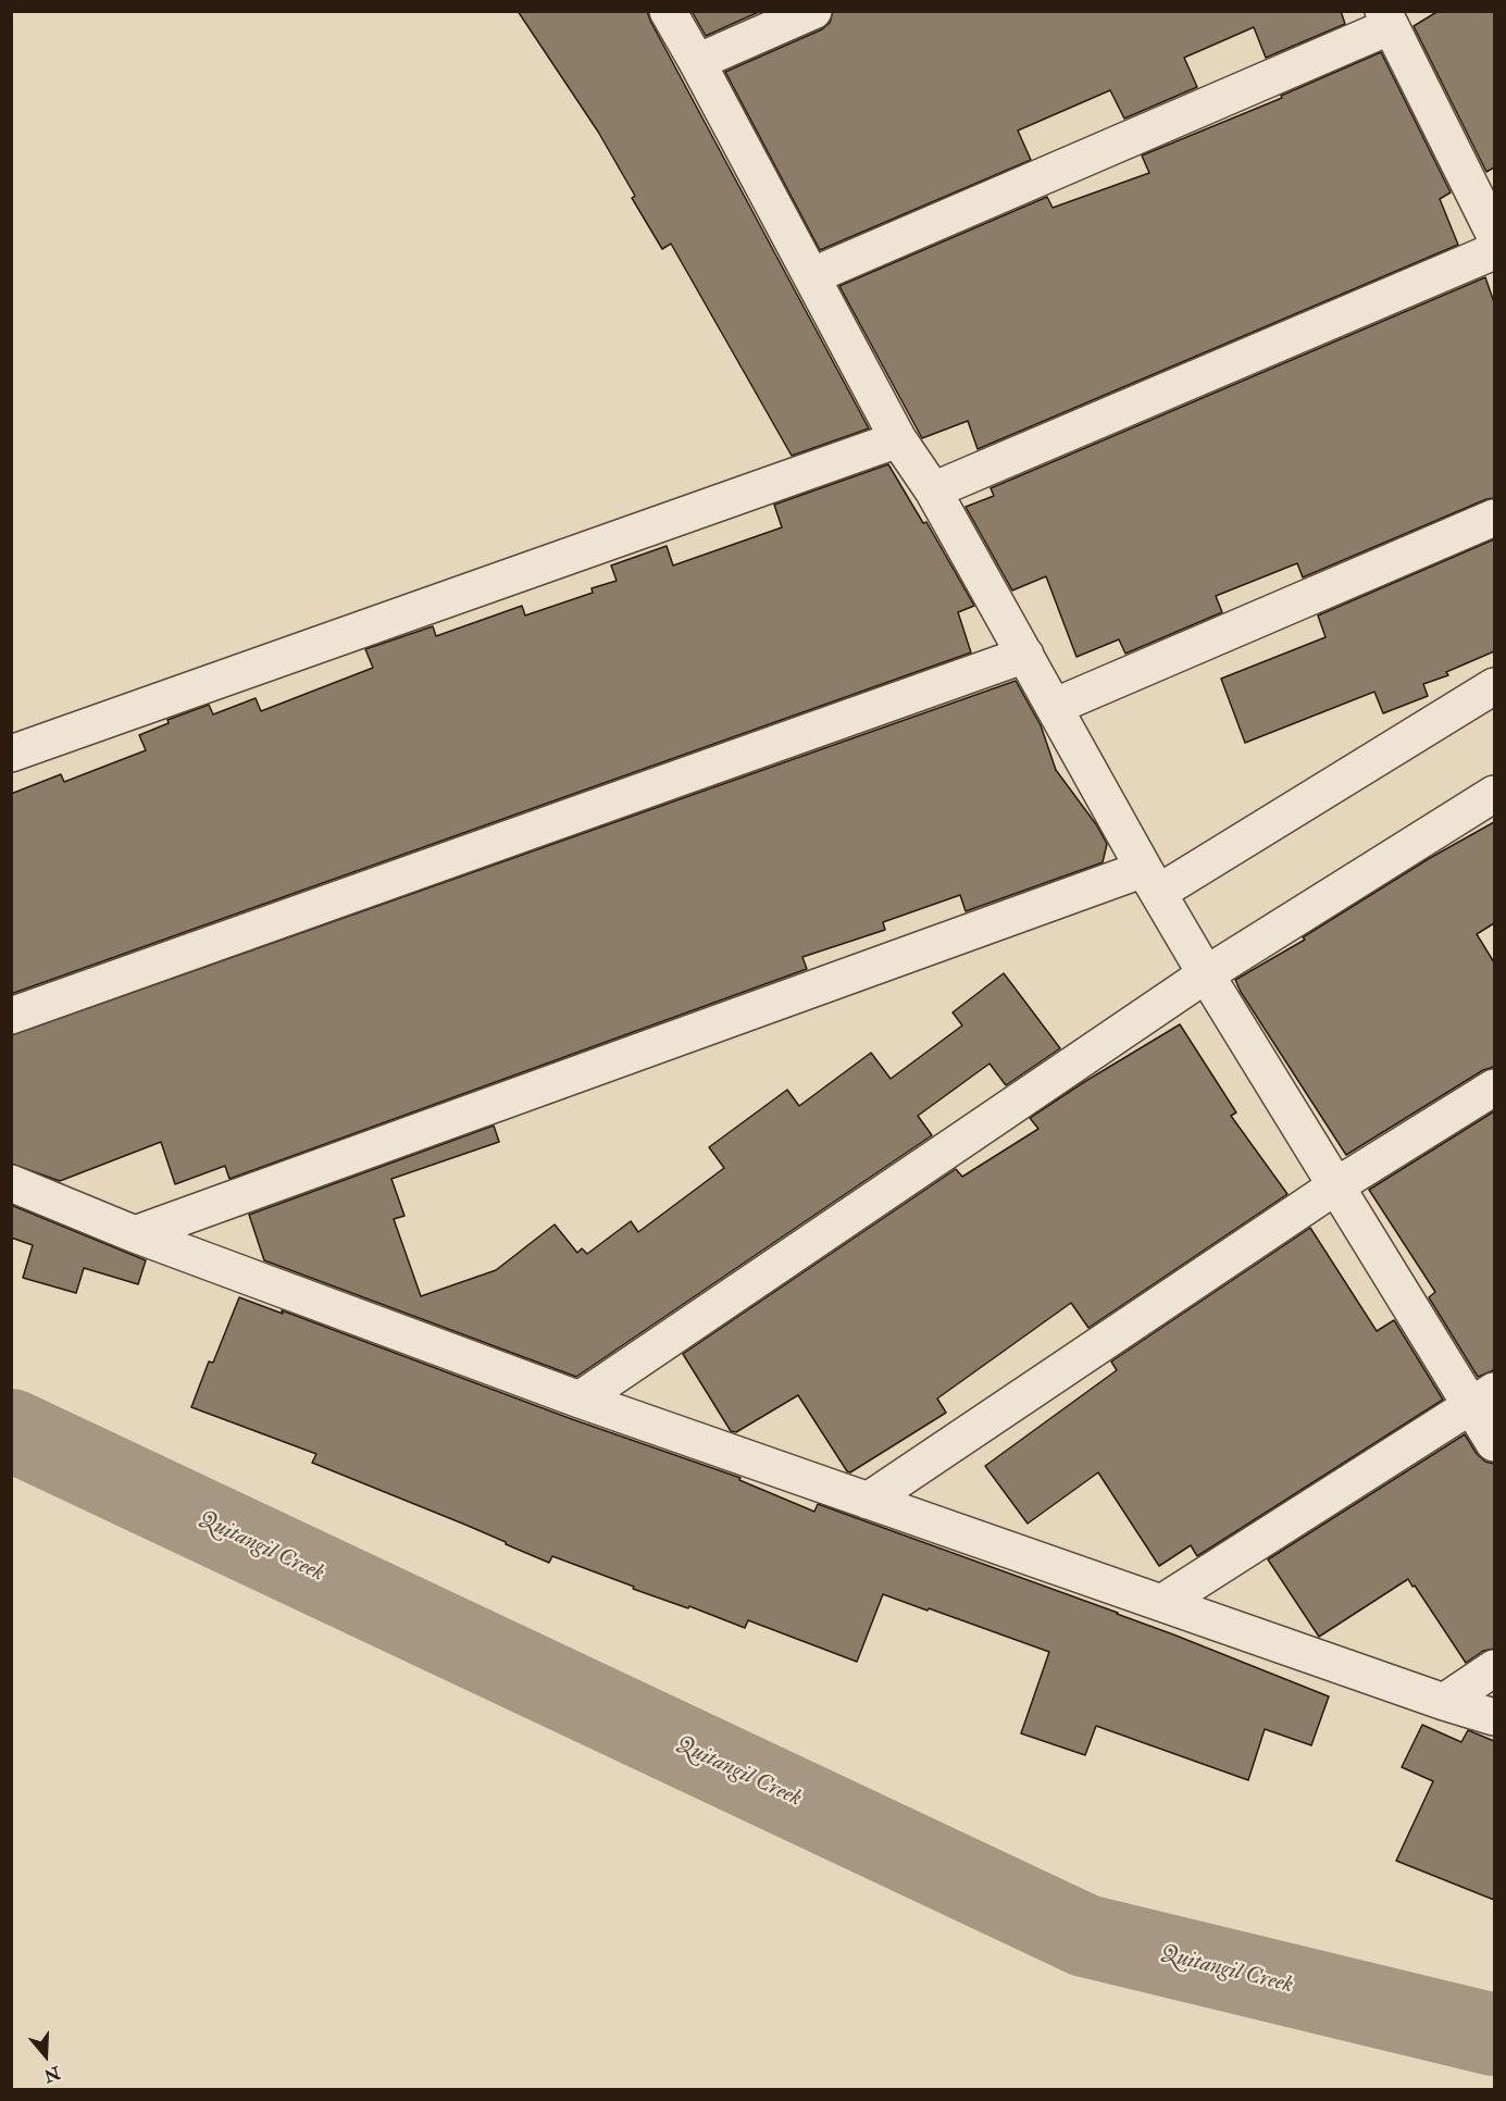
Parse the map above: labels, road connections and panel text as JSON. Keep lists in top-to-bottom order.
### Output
{
  "water": ["Quitangil Creek"],
  "north": "bottom"
}
